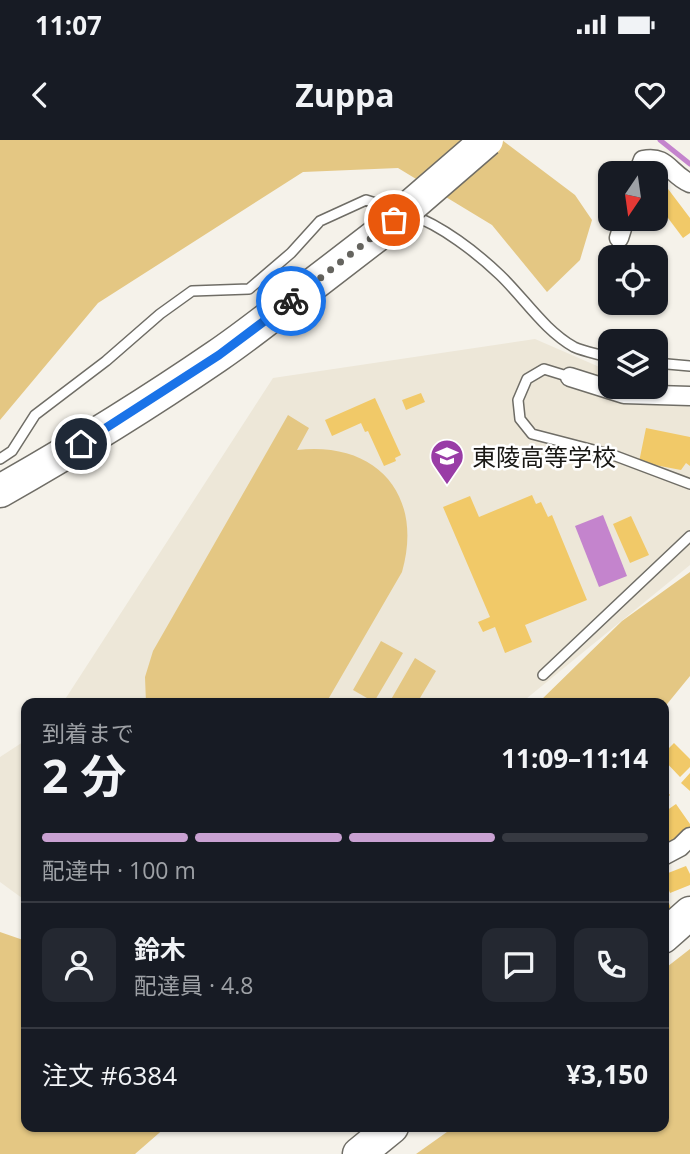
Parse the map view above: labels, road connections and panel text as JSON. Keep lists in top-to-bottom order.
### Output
{
  "places": {
    "school or university": ["東陵高等学校"]
  },
  "north": "bottom",
  "page": {
    "status": "11:07",
    "header": "Zuppa",
    "heading": ["2 分", "到着まで", "11:09–11:14"],
    "panel": [
      "鈴木",
      "配達員 · 4.8",
      "注文 #6384",
      "¥3,150"
    ],
    "bar": "配達中 · 100 m"
  }
}
